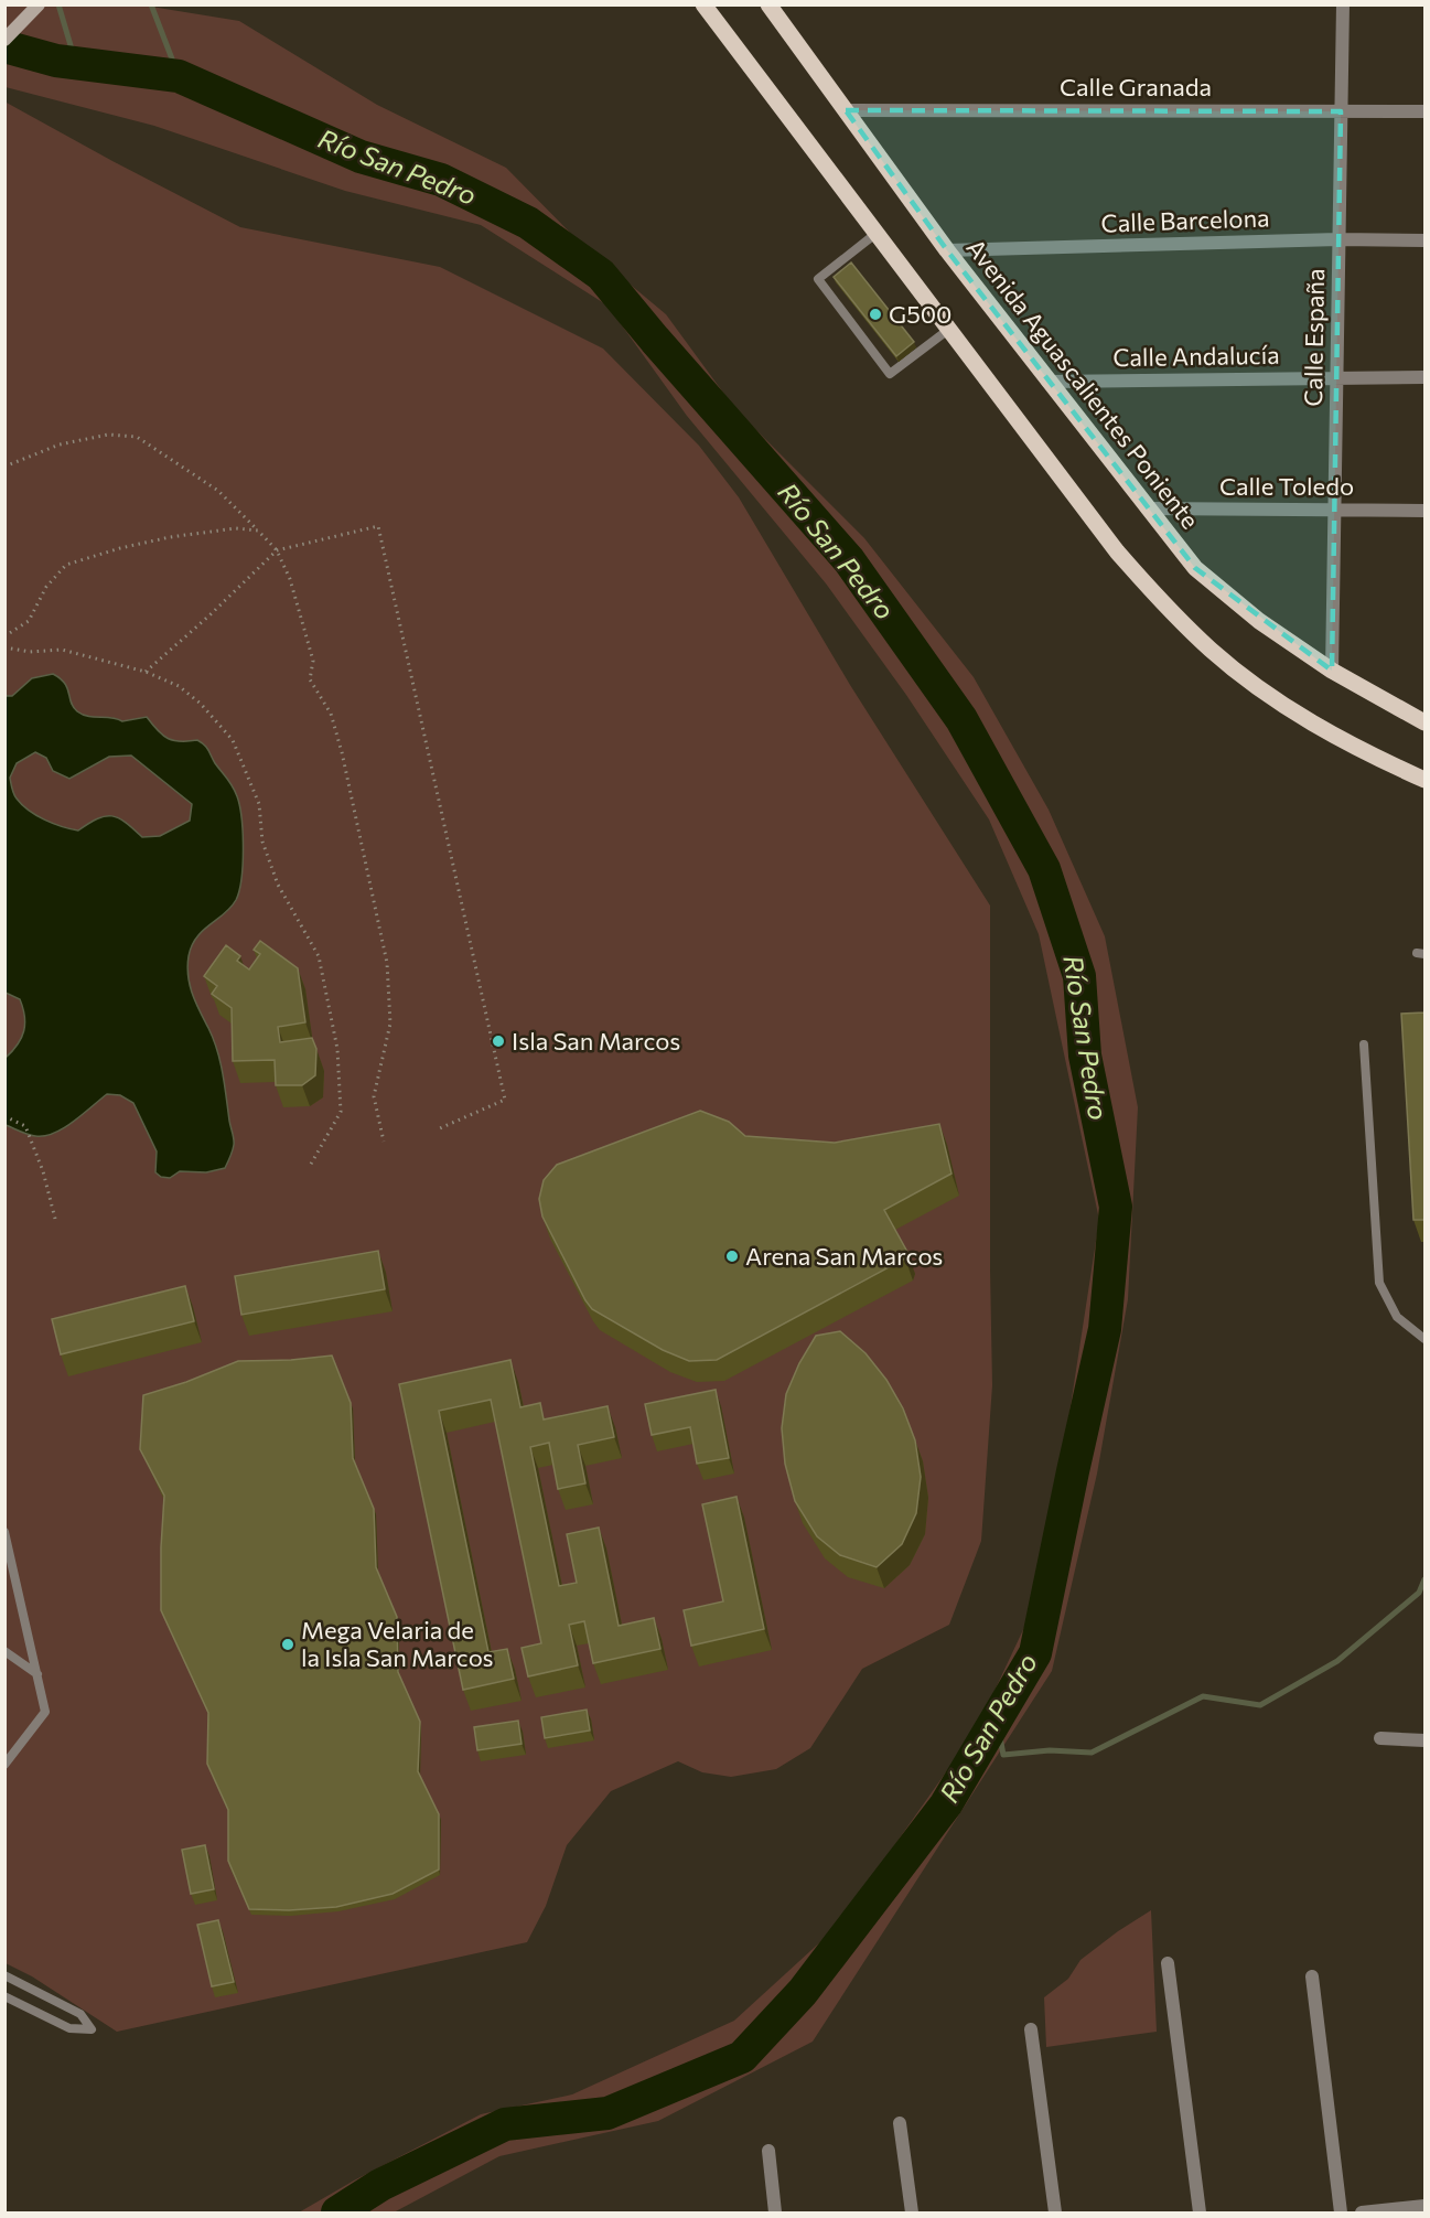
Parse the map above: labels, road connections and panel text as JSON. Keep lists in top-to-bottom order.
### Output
{
  "streets": {
    "main road": ["Avenida Aguascalientes Poniente"],
    "street": [
      "Calle Granada",
      "Calle Barcelona",
      "Calle España",
      "Calle Andalucía",
      "Calle Toledo"
    ]
  },
  "crossings": [
    ["Calle Granada", "Calle España"],
    ["Calle Granada", "Avenida Aguascalientes Poniente"],
    ["Calle Barcelona", "Calle España"],
    ["Calle Barcelona", "Avenida Aguascalientes Poniente"],
    ["Calle España", "Calle Andalucía"],
    ["Calle España", "Avenida Aguascalientes Poniente"],
    ["Calle España", "Calle Toledo"],
    ["Calle Andalucía", "Avenida Aguascalientes Poniente"],
    ["Avenida Aguascalientes Poniente", "Calle Toledo"]
  ],
  "water": ["Río San Pedro"],
  "places": [
    "G500",
    "Isla San Marcos",
    "Arena San Marcos",
    "Mega Velaria de la Isla San Marcos"
  ]
}
